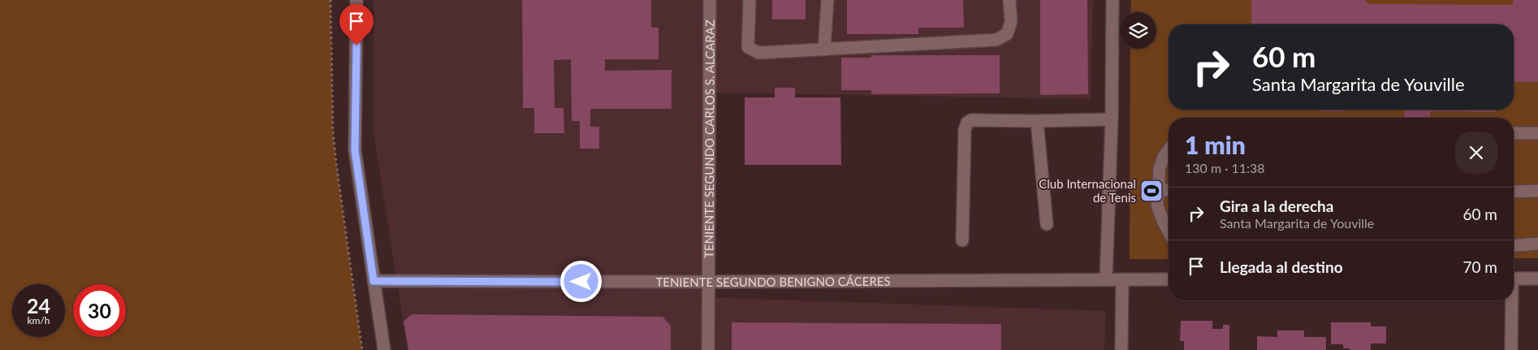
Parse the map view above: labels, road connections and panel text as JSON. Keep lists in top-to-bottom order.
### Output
{
  "streets": {
    "street": ["TENIENTE SEGUNDO CARLOS S. ALCARAZ", "TENIENTE SEGUNDO BENIGNO CÁCERES"]
  },
  "crossings": [
    ["TENIENTE SEGUNDO CARLOS S. ALCARAZ", "TENIENTE SEGUNDO BENIGNO CÁCERES"]
  ],
  "places": {
    "sports": ["Club Internacional de Tenis"]
  },
  "page": {
    "turn": ["60 m", "Santa Margarita de Youville"],
    "heading": ["1 min", "130 m · 11:38"],
    "list": [
      {
        "name": "Gira a la derecha",
        "note": "Santa Margarita de Youville",
        "value": "60 m"
      },
      {
        "name": "Llegada al destino",
        "value": "70 m"
      }
    ],
    "speed": "24 km/h",
    "limit": "30"
  }
}
